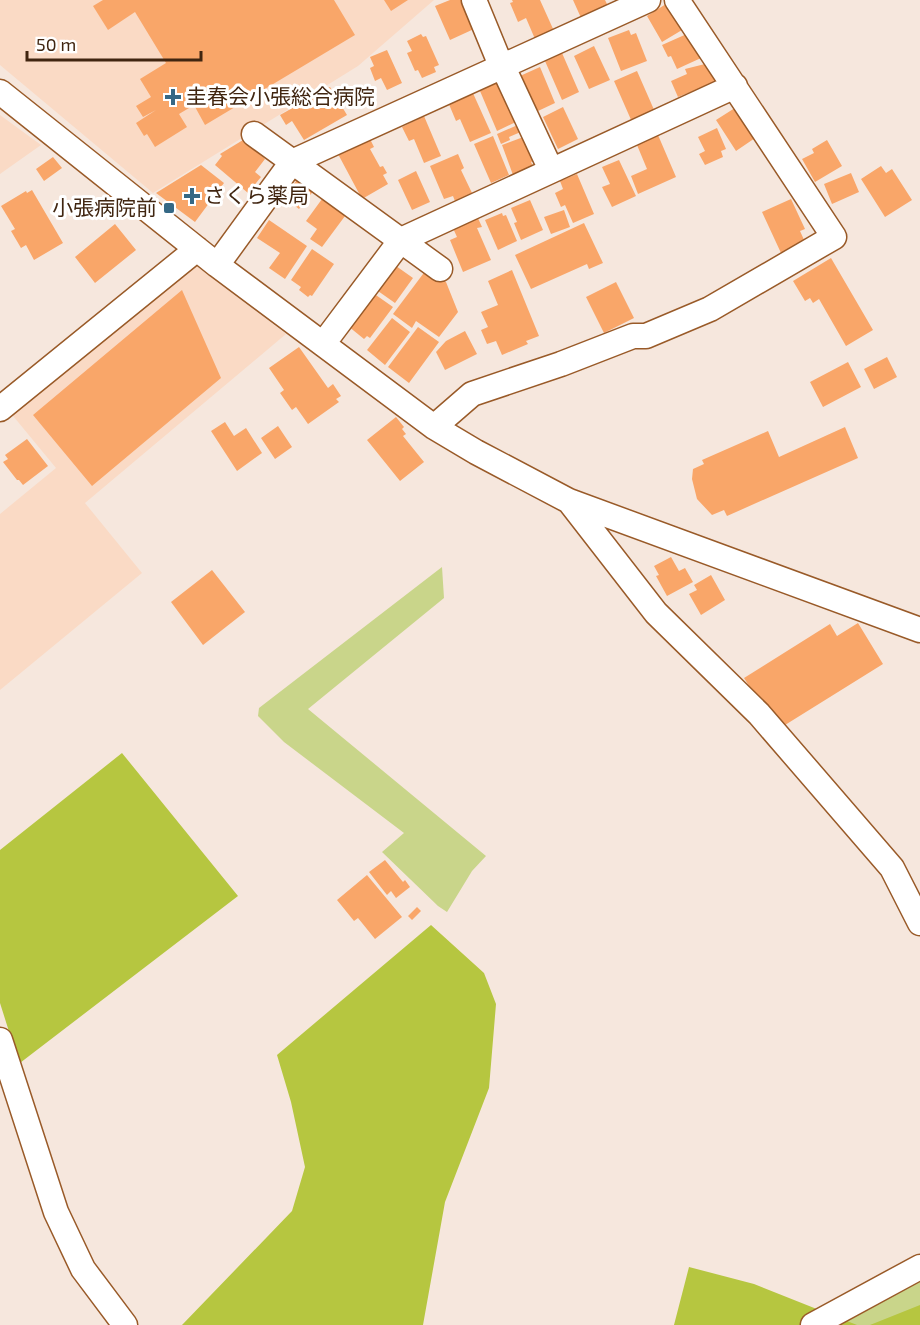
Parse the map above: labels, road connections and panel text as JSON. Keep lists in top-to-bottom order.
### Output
{
  "places": {
    "health": ["圭春会小張総合病院", "さくら薬局"],
    "transit": ["小張病院前"]
  },
  "scale_bar": "50 m"
}
